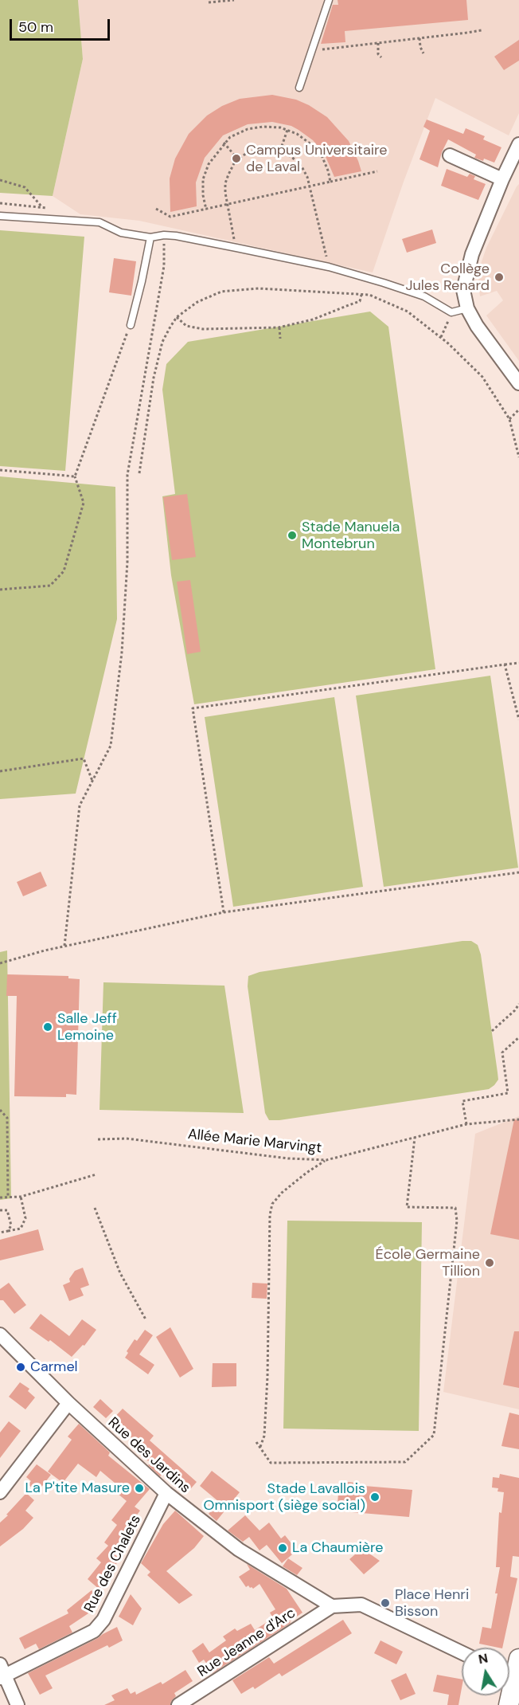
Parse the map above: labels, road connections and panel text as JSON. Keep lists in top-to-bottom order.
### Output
{
  "streets": {
    "street": ["Rue des Jardins", "Rue des Chalets", "Rue Jeanne d'Arc"],
    "path": ["Allée Marie Marvingt"]
  },
  "crossings": [
    ["Rue des Jardins", "Rue des Chalets"],
    ["Rue des Jardins", "Rue Jeanne d'Arc"]
  ],
  "places": [
    "Campus Universitaire de Laval",
    "Collège Jules Renard",
    "Stade Manuela Montebrun",
    "Salle Jeff Lemoine",
    "École Germaine Tillion",
    "Carmel",
    "La P'tite Masure",
    "Stade Lavallois Omnisport (siège social)",
    "La Chaumière",
    "Place Henri Bisson"
  ],
  "scale_bar": "50 m",
  "north": "top"
}
